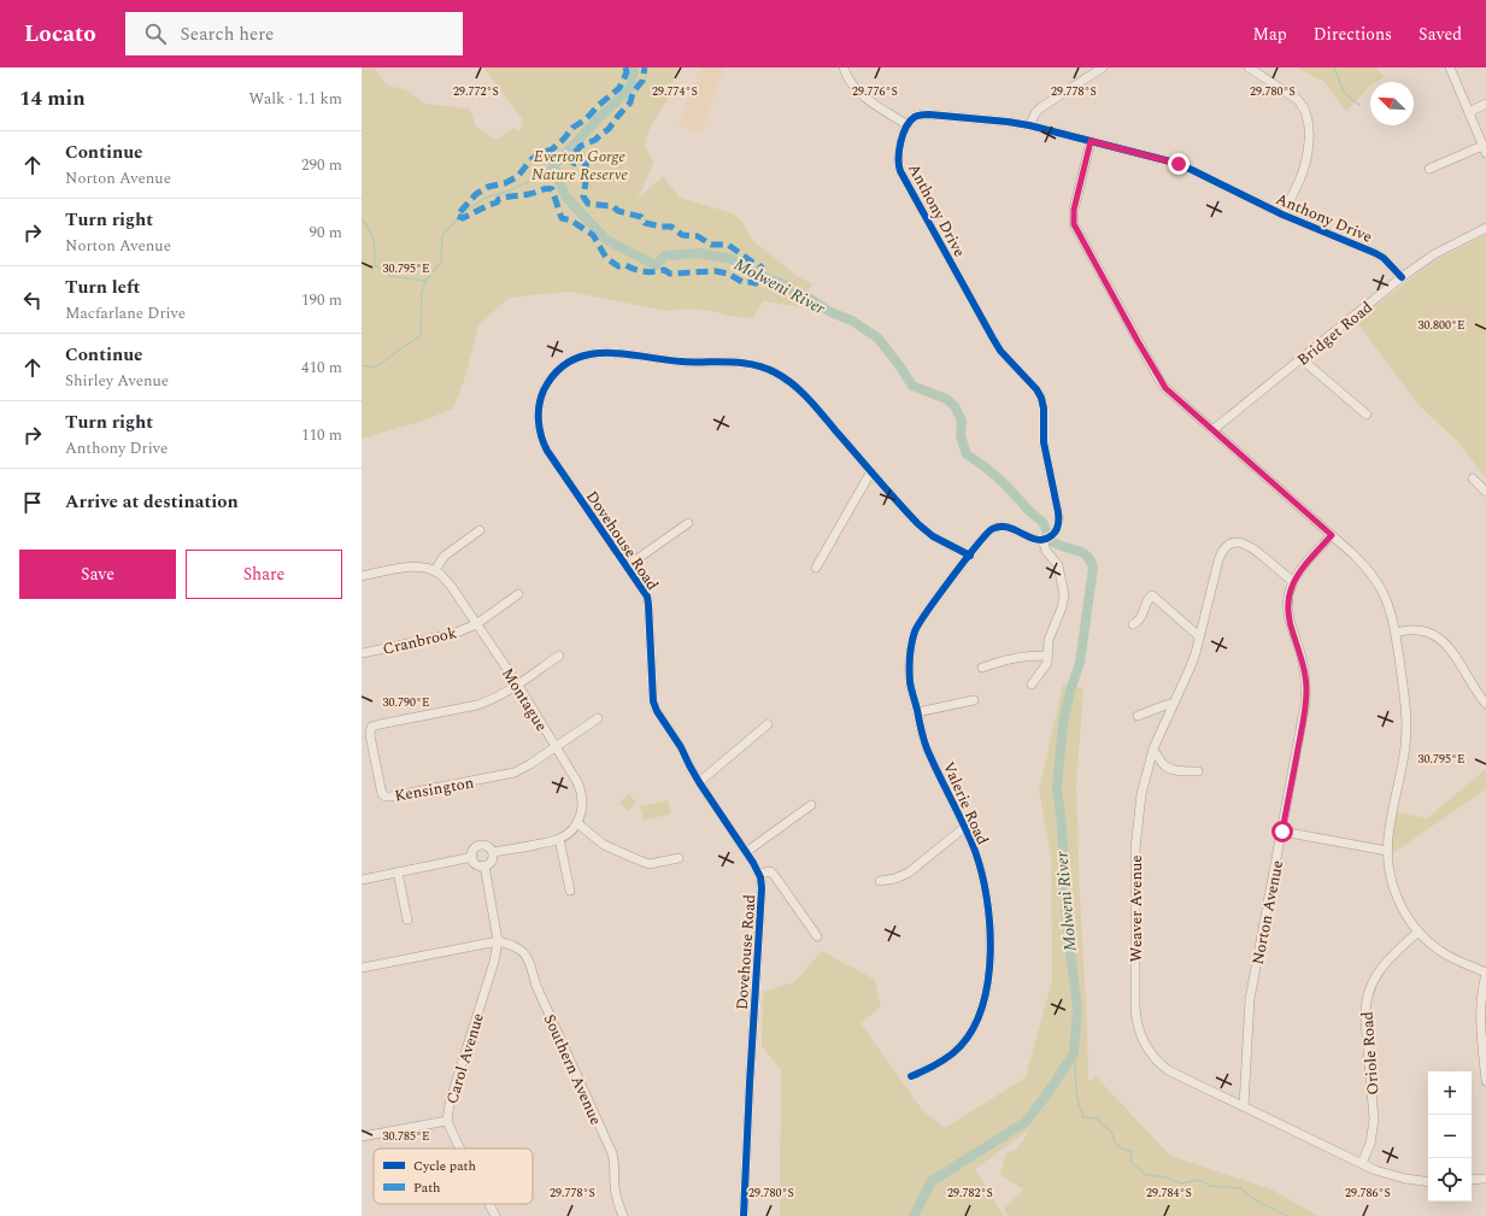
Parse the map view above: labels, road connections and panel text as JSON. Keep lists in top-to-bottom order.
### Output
{
  "streets": {
    "street": [
      "Anthony Drive",
      "Bridget Road",
      "Dovehouse Road",
      "Cranbrook",
      "Montague",
      "Kensington",
      "Valerie Road",
      "Weaver Avenue",
      "Norton Avenue",
      "Oriole Road",
      "Carol Avenue",
      "Southern Avenue"
    ]
  },
  "crossings": [
    ["Anthony Drive", "Bridget Road"],
    ["Dovehouse Road", "Valerie Road"],
    ["Cranbrook", "Montague"],
    ["Montague", "Kensington"],
    ["Weaver Avenue", "Norton Avenue"],
    ["Weaver Avenue", "Oriole Road"],
    ["Carol Avenue", "Southern Avenue"]
  ],
  "water": ["Molweni River"],
  "parks": ["Everton Gorge Nature Reserve"],
  "legend": ["Cycle path", "Path"],
  "north": "top left",
  "page": {
    "header": "Locato",
    "search": "Search here",
    "nav": ["Map", "Directions", "Saved"],
    "heading": ["14 min", "Walk · 1.1 km"],
    "list": [
      ["Continue", "Norton Avenue", "290 m"],
      ["Turn right", "Norton Avenue", "90 m"],
      ["Turn left", "Macfarlane Drive", "190 m"],
      ["Continue", "Shirley Avenue", "410 m"],
      ["Turn right", "Anthony Drive", "110 m"],
      "Arrive at destination"
    ],
    "buttons": ["Save", "Share"],
    "map_buttons": ["+", "−"]
  },
  "coordinates": [
    "29.772°S",
    "29.774°S",
    "29.776°S",
    "29.778°S",
    "29.780°S",
    "30.795°E",
    "30.800°E",
    "30.790°E",
    "30.785°E",
    "29.782°S",
    "29.784°S",
    "29.786°S"
  ]
}
